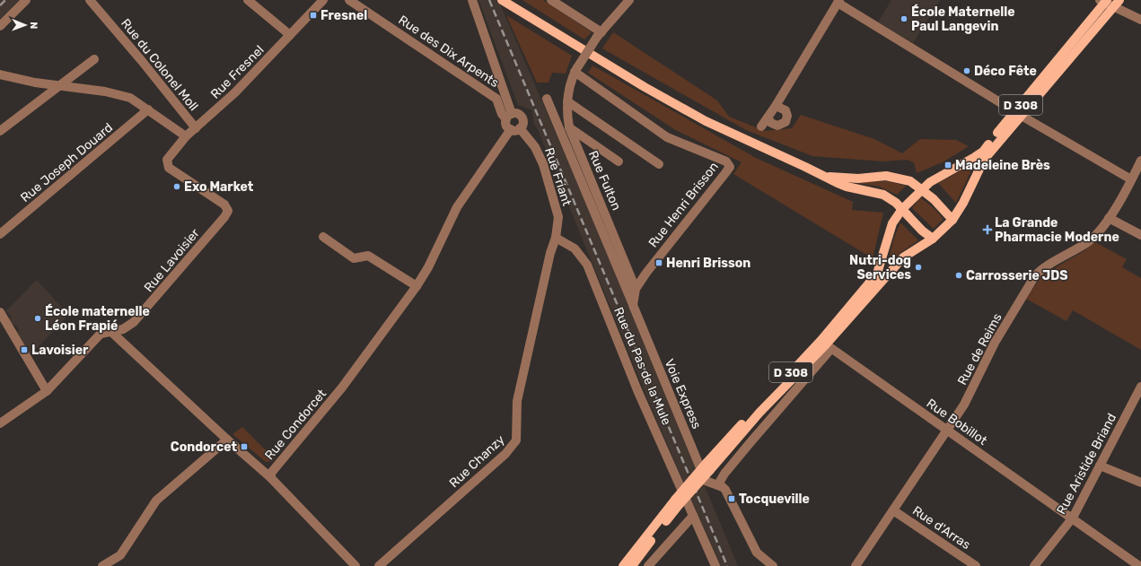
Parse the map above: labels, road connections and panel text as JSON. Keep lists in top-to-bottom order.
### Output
{
  "streets": {
    "main road": ["D 308"],
    "street": [
      "Rue des Dix Arpents",
      "Rue du Colonel Moll",
      "Rue Fresnel",
      "Rue Joseph Douard",
      "Rue Friant",
      "Rue Fulton",
      "Rue Henri Brisson",
      "Rue Lavoisier",
      "Rue de Reims",
      "Rue du Pas de la Mule",
      "Voie Express",
      "Rue Bobillot",
      "Rue Condorcet",
      "Rue Chanzy",
      "Rue Aristide Briand",
      "Rue d'Arras"
    ]
  },
  "crossings": [
    ["Rue des Dix Arpents", "Rue Friant"],
    ["Rue des Dix Arpents", "Rue Condorcet"],
    ["Rue du Colonel Moll", "Rue Fresnel"],
    ["Rue Fresnel", "Rue Lavoisier"],
    ["D 308", "Rue Bobillot"],
    ["Rue Friant", "Rue du Pas de la Mule"],
    ["Rue Friant", "Rue Condorcet"],
    ["Rue Friant", "Rue Chanzy"],
    ["Rue Fulton", "Rue Henri Brisson"],
    ["Rue Henri Brisson", "Voie Express"],
    ["Rue Lavoisier", "Rue Condorcet"],
    ["Rue de Reims", "Rue Bobillot"],
    ["Rue de Reims", "Rue d'Arras"],
    ["Rue du Pas de la Mule", "Rue Chanzy"],
    ["Rue Bobillot", "Rue Aristide Briand"]
  ],
  "places": {
    "transit": [
      "Fresnel",
      "Madeleine Brès",
      "Henri Brisson",
      "Lavoisier",
      "Condorcet",
      "Tocqueville"
    ],
    "other": [
      "École Maternelle Paul Langevin",
      "Déco Fête",
      "Exo Market",
      "Nutri-dog Services",
      "Carrosserie JDS",
      "École maternelle Léon Frapié"
    ],
    "health": ["La Grande Pharmacie Moderne"]
  },
  "north": "right"
}
